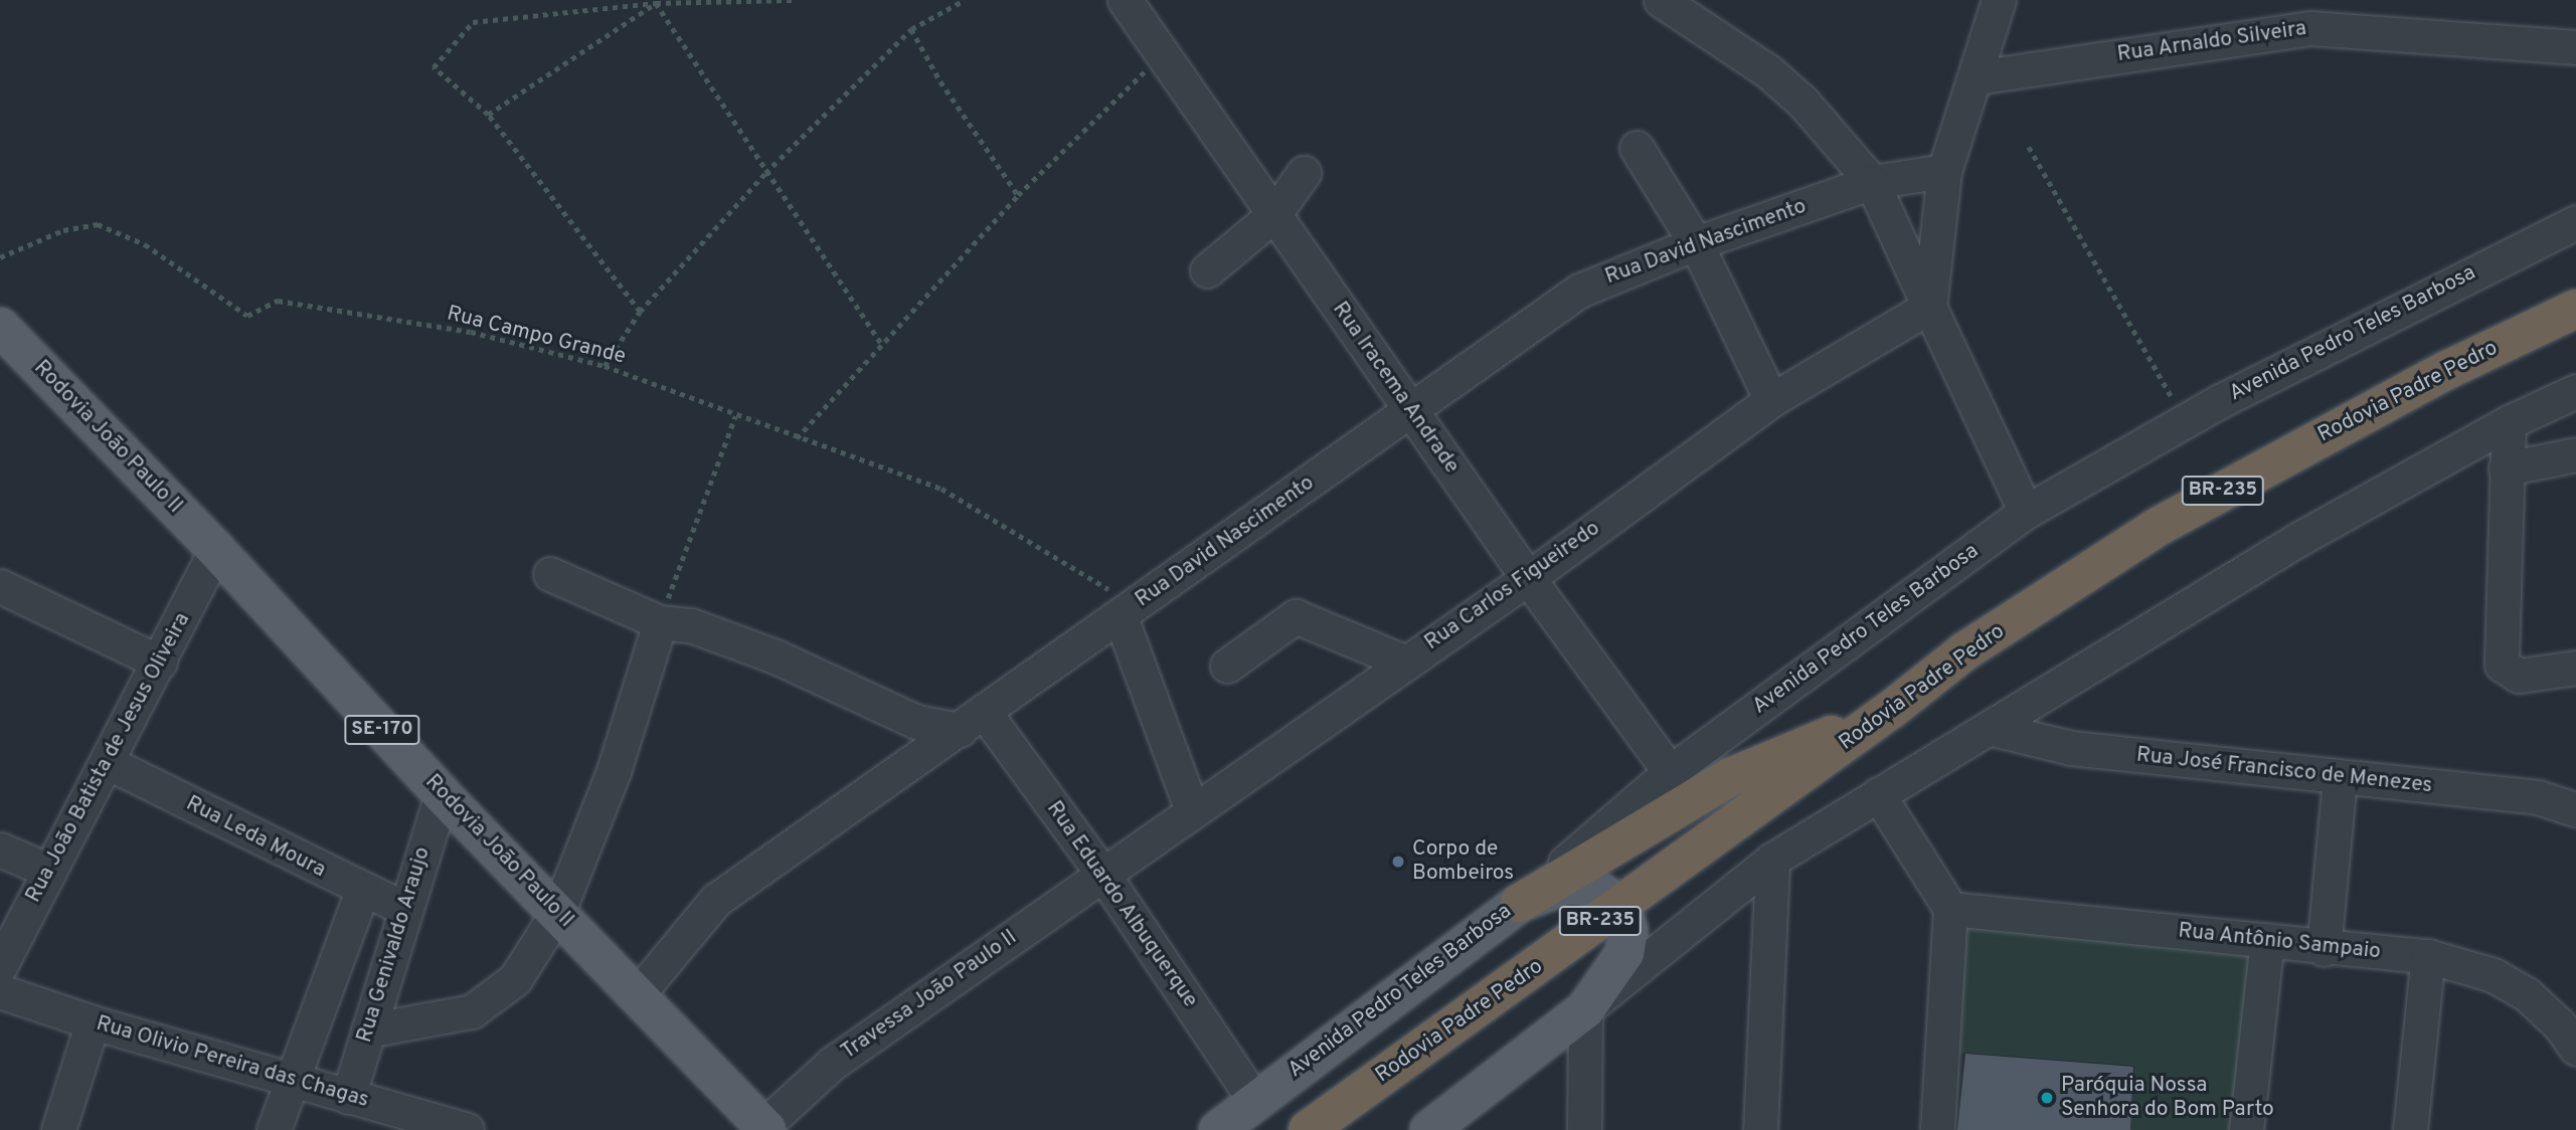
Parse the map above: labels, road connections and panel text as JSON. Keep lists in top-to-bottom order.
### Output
{
  "streets": {
    "highway": ["Rodovia Padre Pedro", "BR-235"],
    "main road": ["Avenida Pedro Teles Barbosa", "Rodovia João Paulo II", "SE-170"],
    "street": [
      "Rua Arnaldo Silveira",
      "Rua David Nascimento",
      "Rua Iracema Andrade",
      "Rua Carlos Figueiredo",
      "Rua João Batista de Jesus Oliveira",
      "Rua José Francisco de Menezes",
      "Rua Leda Moura",
      "Rua Eduardo Albuquerque",
      "Rua Antônio Sampaio",
      "Rua Genivaldo Araujo",
      "Travessa João Paulo II",
      "Rua Olivio Pereira das Chagas"
    ],
    "path": ["Rua Campo Grande"]
  },
  "crossings": [
    ["Rua David Nascimento", "Rua Campo Grande"],
    ["Rua David Nascimento", "Rua Iracema Andrade"],
    ["Rua David Nascimento", "Rodovia João Paulo II"],
    ["Rua David Nascimento", "Rua Eduardo Albuquerque"],
    ["Avenida Pedro Teles Barbosa", "Rua Iracema Andrade"],
    ["Avenida Pedro Teles Barbosa", "Rua Eduardo Albuquerque"],
    ["Rua Iracema Andrade", "Rua Carlos Figueiredo"],
    ["Rodovia João Paulo II", "Rua João Batista de Jesus Oliveira"],
    ["Rodovia João Paulo II", "Rua Genivaldo Araujo"],
    ["Rodovia João Paulo II", "Travessa João Paulo II"],
    ["Rua Carlos Figueiredo", "Rua Eduardo Albuquerque"],
    ["Rua Carlos Figueiredo", "Travessa João Paulo II"],
    ["Rua João Batista de Jesus Oliveira", "Rua Leda Moura"],
    ["Rua Leda Moura", "Rua Genivaldo Araujo"],
    ["Rua Eduardo Albuquerque", "Travessa João Paulo II"],
    ["Rua Genivaldo Araujo", "Rua Olivio Pereira das Chagas"]
  ],
  "places": ["Corpo de Bombeiros", "Paróquia Nossa Senhora do Bom Parto"]
}
